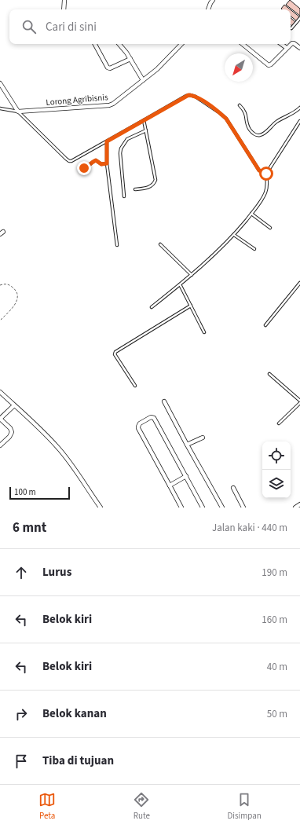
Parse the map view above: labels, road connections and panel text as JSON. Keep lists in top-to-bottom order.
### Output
{
  "streets": {
    "street": ["Lorong Agribisnis"]
  },
  "scale_bar": "100 m",
  "north": "bottom left",
  "page": {
    "search": "Cari di sini",
    "scale": "100 m",
    "heading": ["6 mnt", "Jalan kaki · 440 m"],
    "list": [
      ["Lurus", "190 m"],
      ["Belok kiri", "160 m"],
      ["Belok kiri", "40 m"],
      ["Belok kanan", "50 m"],
      "Tiba di tujuan"
    ],
    "nav": ["Peta", "Rute", "Disimpan"]
  }
}
